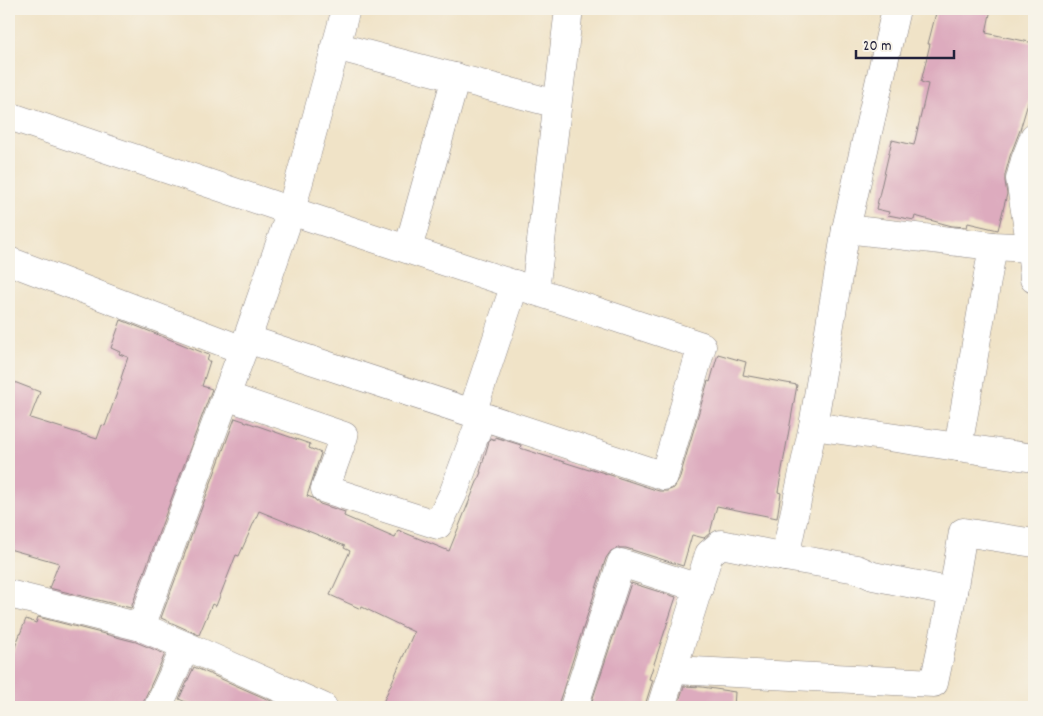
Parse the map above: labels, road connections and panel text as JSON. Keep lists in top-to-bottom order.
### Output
{
  "scale_bar": "20 m"
}
